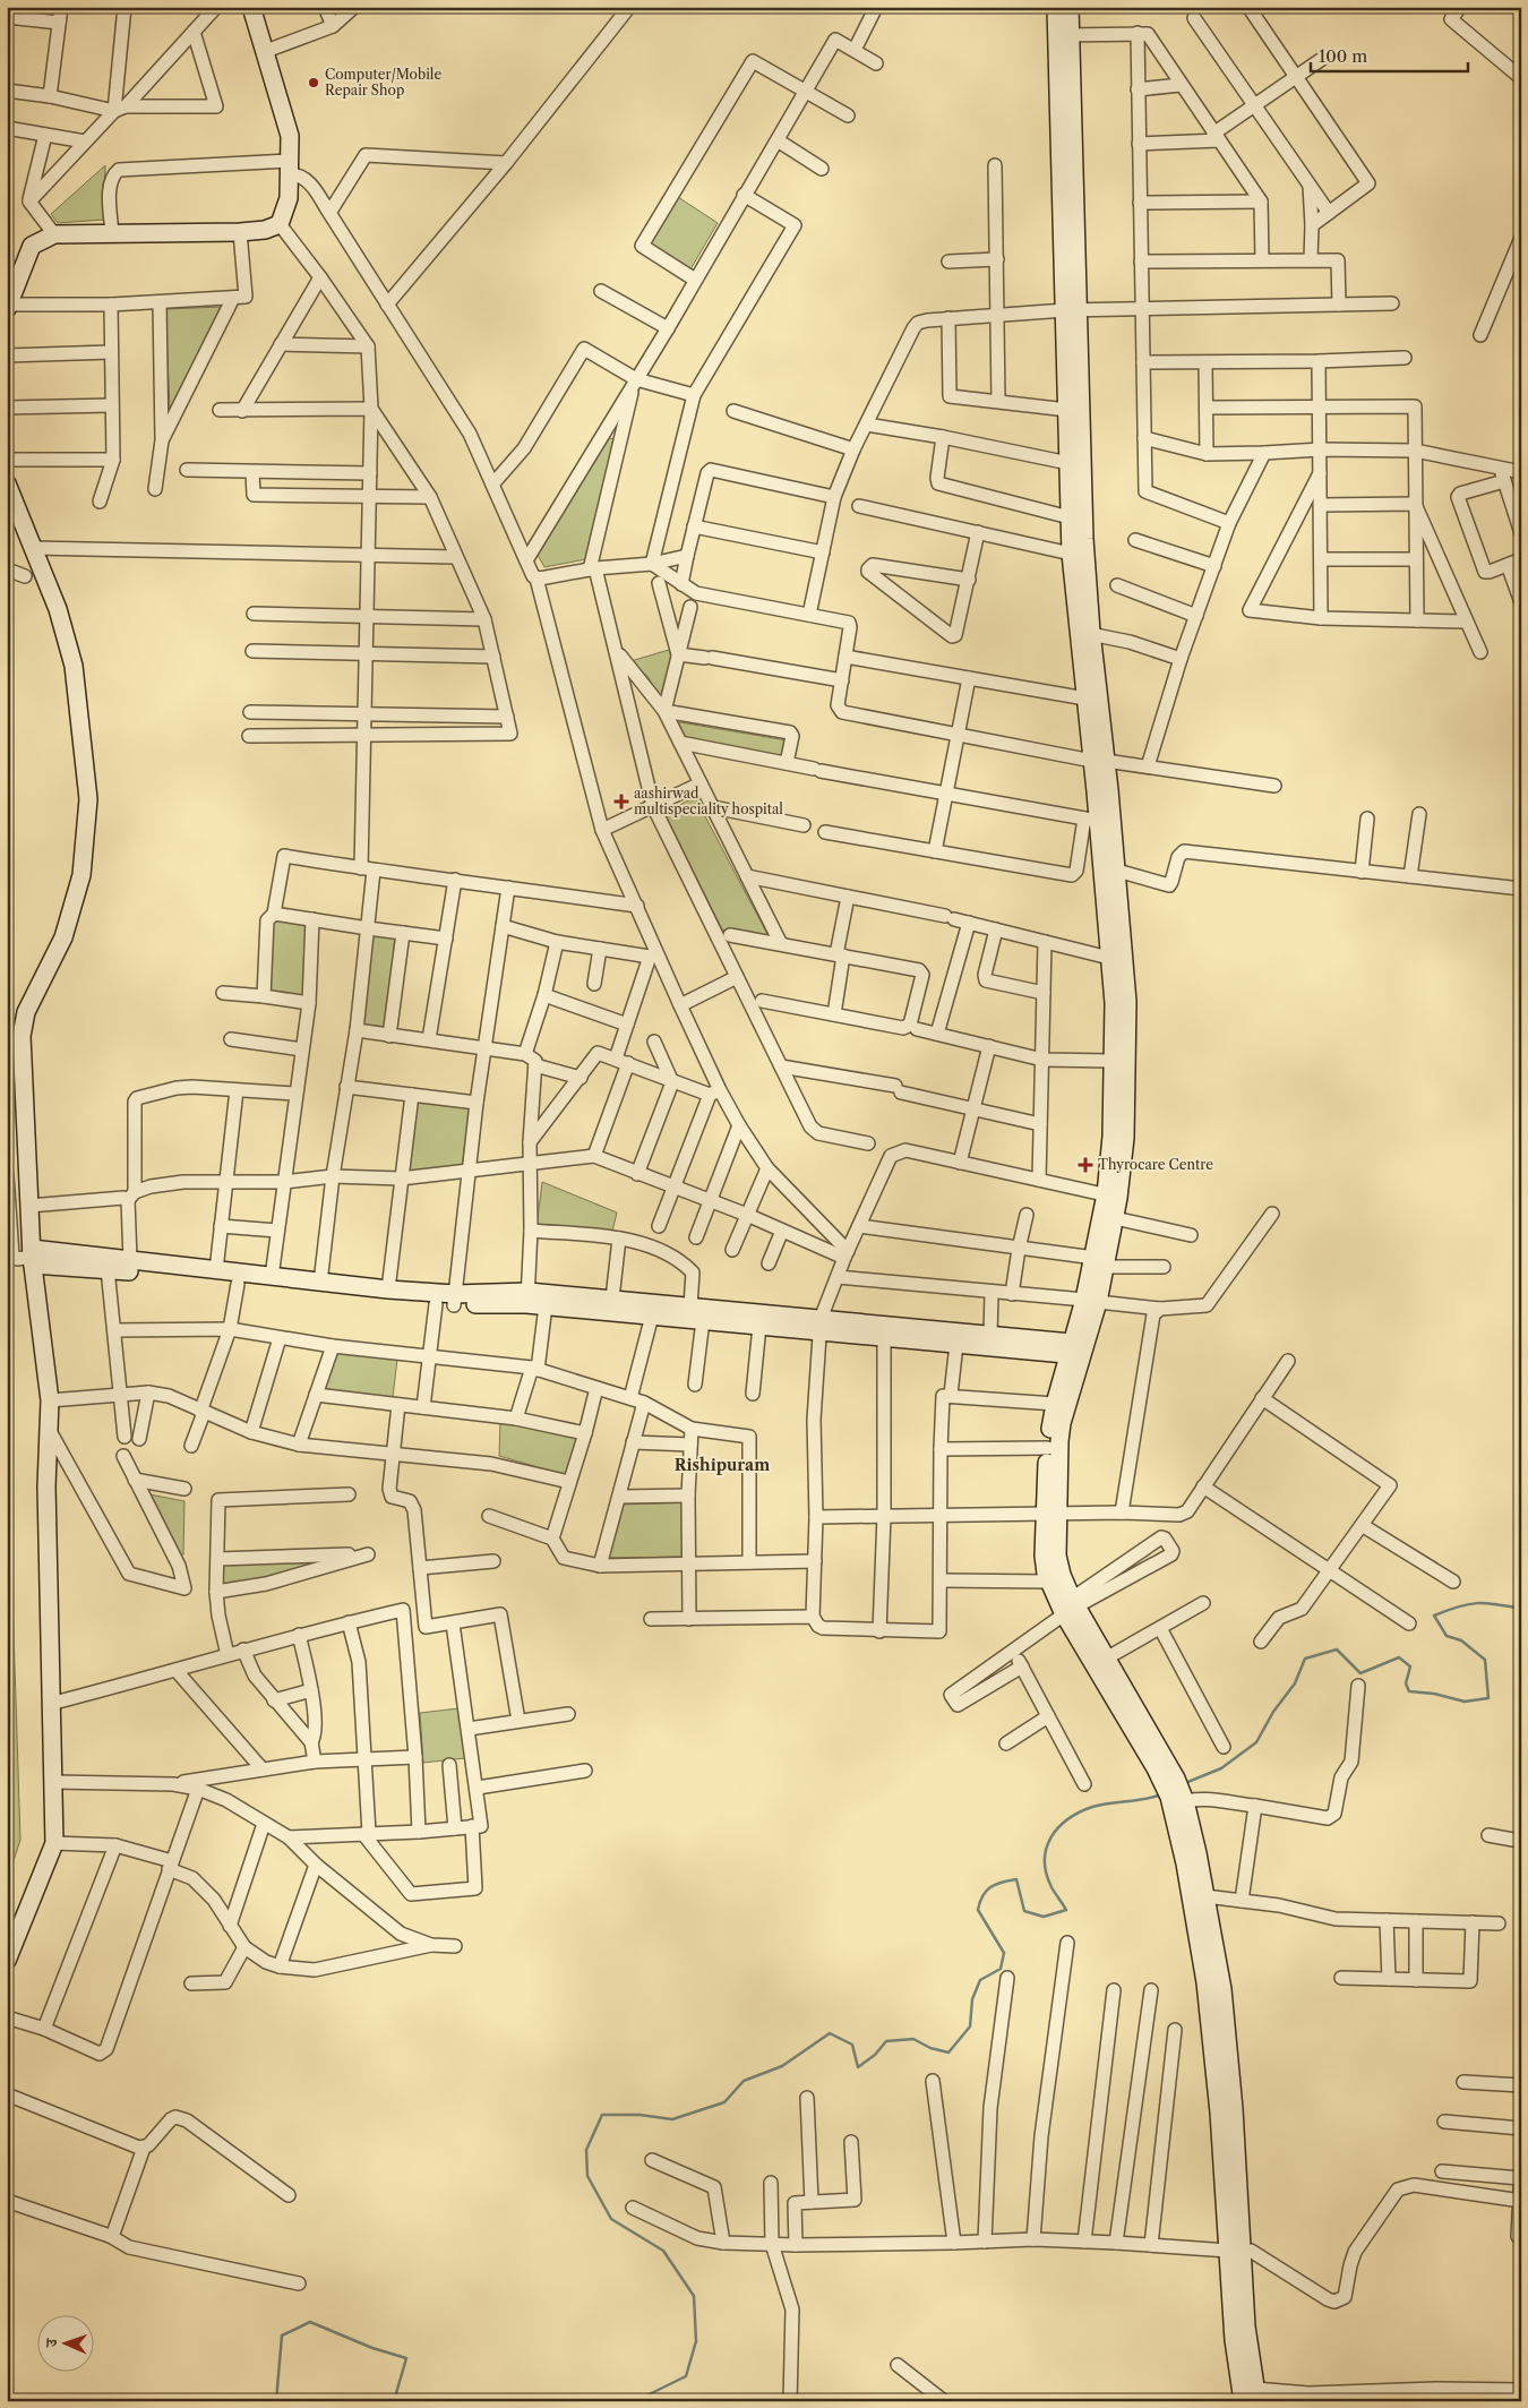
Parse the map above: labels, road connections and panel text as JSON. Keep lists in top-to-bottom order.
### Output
{
  "districts": ["Rishipuram"],
  "places": {
    "other": ["Computer/Mobile Repair Shop"],
    "health": ["aashirwad multispeciality hospital", "Thyrocare Centre"]
  },
  "scale_bar": "100 m",
  "north": "left"
}
